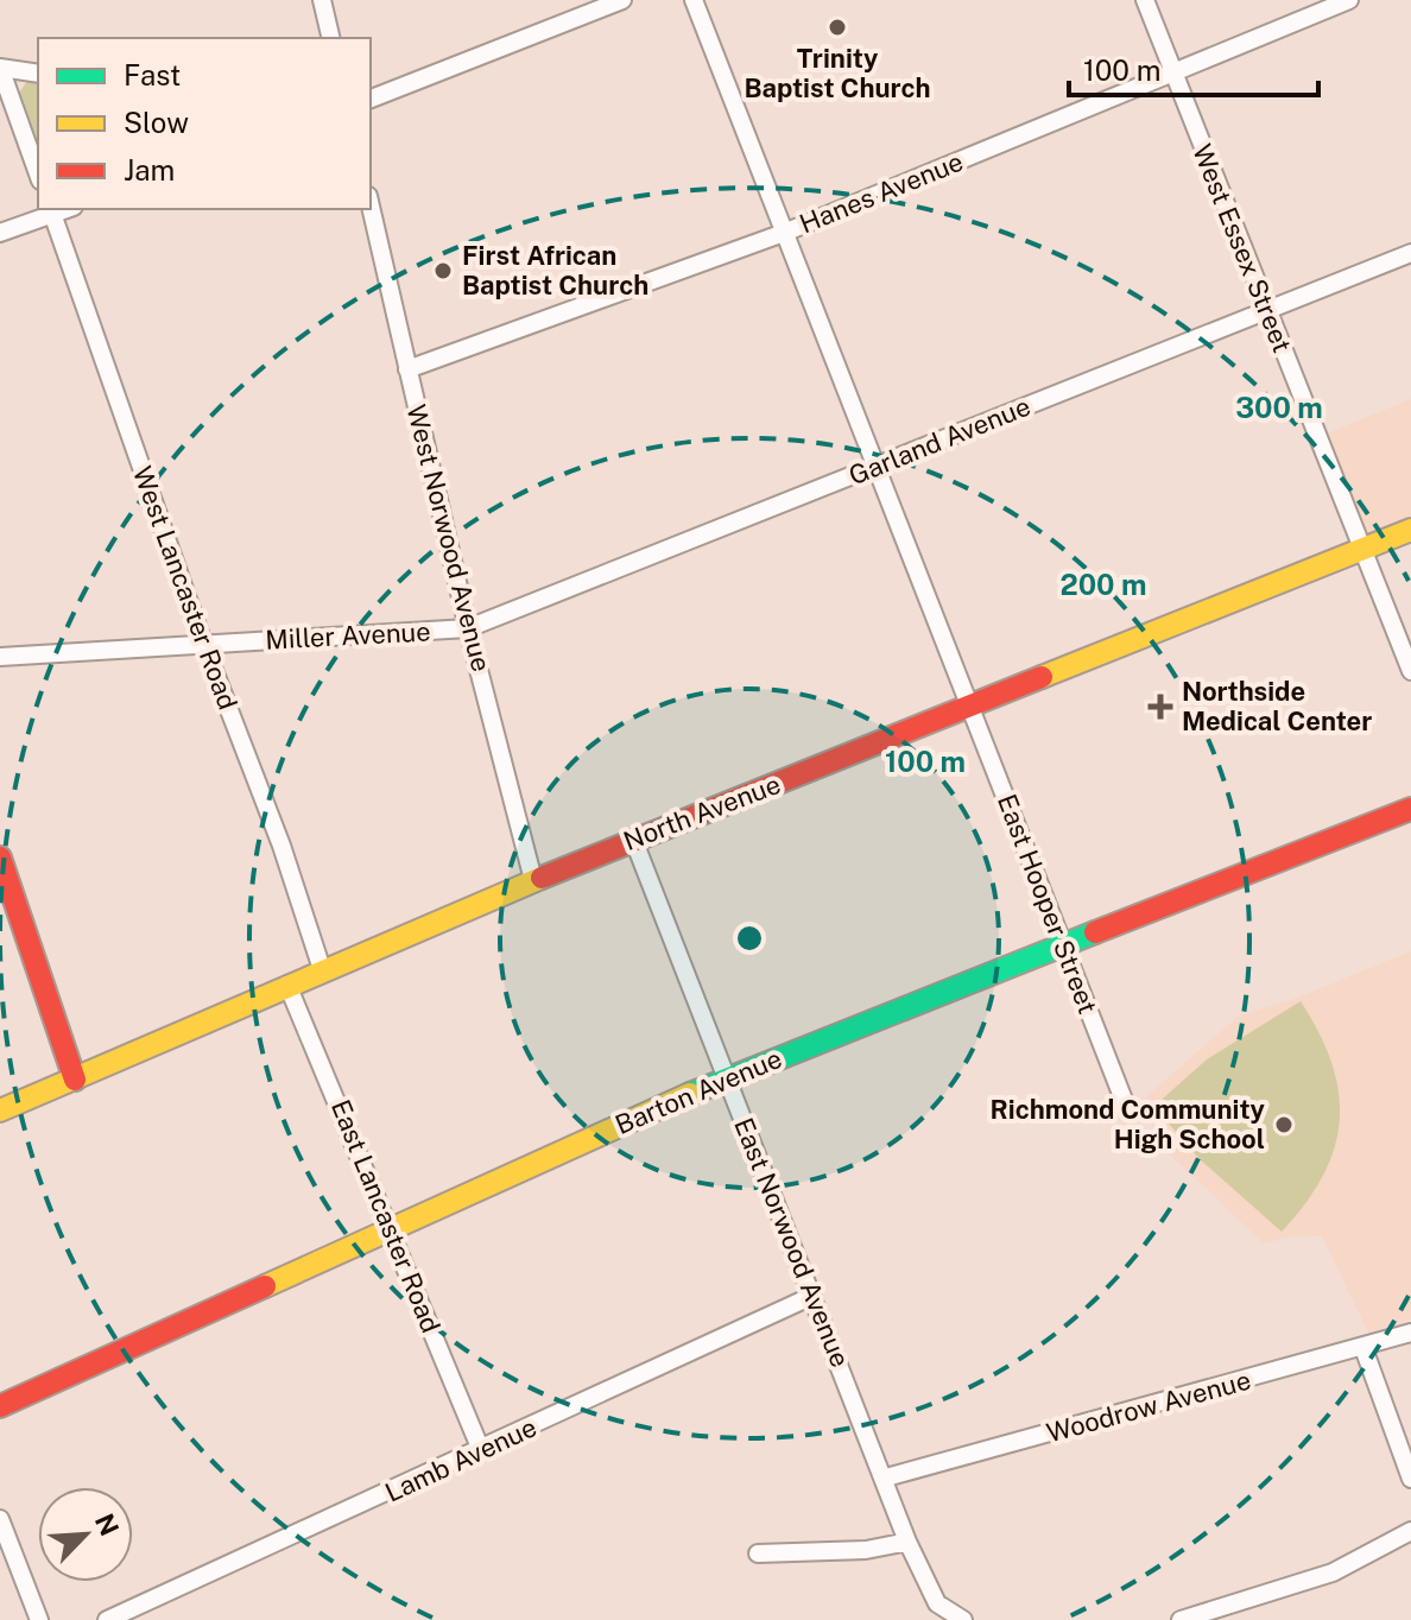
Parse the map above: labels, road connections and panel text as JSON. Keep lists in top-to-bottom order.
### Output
{
  "streets": {
    "street": [
      "Hanes Avenue",
      "West Essex Street",
      "Garland Avenue",
      "West Norwood Avenue",
      "West Lancaster Road",
      "Miller Avenue",
      "North Avenue",
      "East Hooper Street",
      "Barton Avenue",
      "East Lancaster Road",
      "East Norwood Avenue",
      "Woodrow Avenue",
      "Lamb Avenue"
    ]
  },
  "crossings": [
    ["Hanes Avenue", "West Essex Street"],
    ["Hanes Avenue", "West Norwood Avenue"],
    ["Hanes Avenue", "East Hooper Street"],
    ["West Essex Street", "Garland Avenue"],
    ["West Essex Street", "North Avenue"],
    ["Garland Avenue", "West Norwood Avenue"],
    ["Garland Avenue", "Miller Avenue"],
    ["Garland Avenue", "East Hooper Street"],
    ["West Norwood Avenue", "Miller Avenue"],
    ["West Norwood Avenue", "North Avenue"],
    ["West Lancaster Road", "Miller Avenue"],
    ["West Lancaster Road", "North Avenue"],
    ["North Avenue", "East Hooper Street"],
    ["North Avenue", "East Lancaster Road"],
    ["North Avenue", "East Norwood Avenue"],
    ["East Hooper Street", "Barton Avenue"],
    ["Barton Avenue", "East Lancaster Road"],
    ["Barton Avenue", "East Norwood Avenue"],
    ["East Lancaster Road", "Lamb Avenue"],
    ["East Norwood Avenue", "Woodrow Avenue"],
    ["East Norwood Avenue", "Lamb Avenue"]
  ],
  "places": {
    "other": ["Trinity Baptist Church", "First African Baptist Church", "Richmond Community High School"],
    "health": ["Northside Medical Center"]
  },
  "legend": ["Fast", "Slow", "Jam"],
  "scale_bar": "100 m",
  "north": "top right",
  "rings": ["300 m", "200 m", "100 m"]
}
